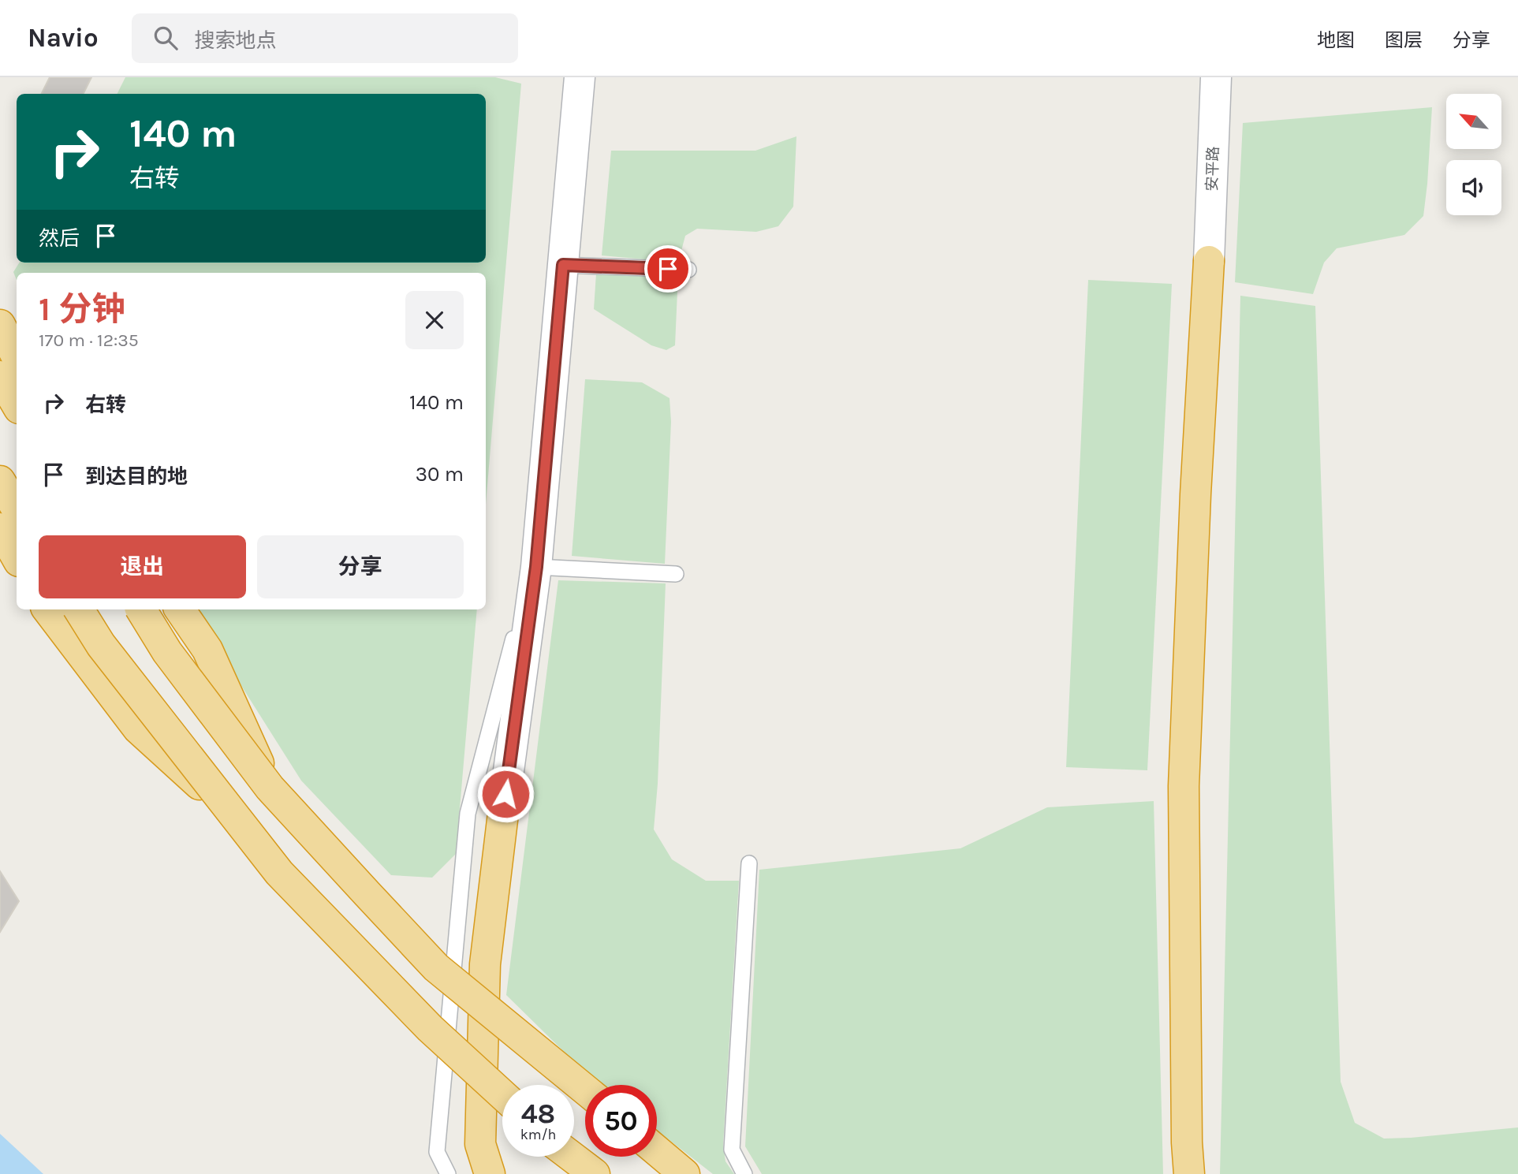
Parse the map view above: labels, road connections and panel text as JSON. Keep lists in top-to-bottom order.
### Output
{
  "streets": {
    "main road": ["安平路"]
  },
  "north": "top left",
  "page": {
    "header": "Navio",
    "search": "搜索地点",
    "nav": ["地图", "图层", "分享"],
    "turn": ["140 m", "右转"],
    "then": "然后",
    "heading": ["1 分钟", "170 m · 12:35"],
    "list": [
      {
        "name": "右转",
        "value": "140 m"
      },
      {
        "name": "到达目的地",
        "value": "30 m"
      }
    ],
    "buttons": ["退出", "分享"],
    "speed": "48 km/h",
    "limit": "50"
  }
}
